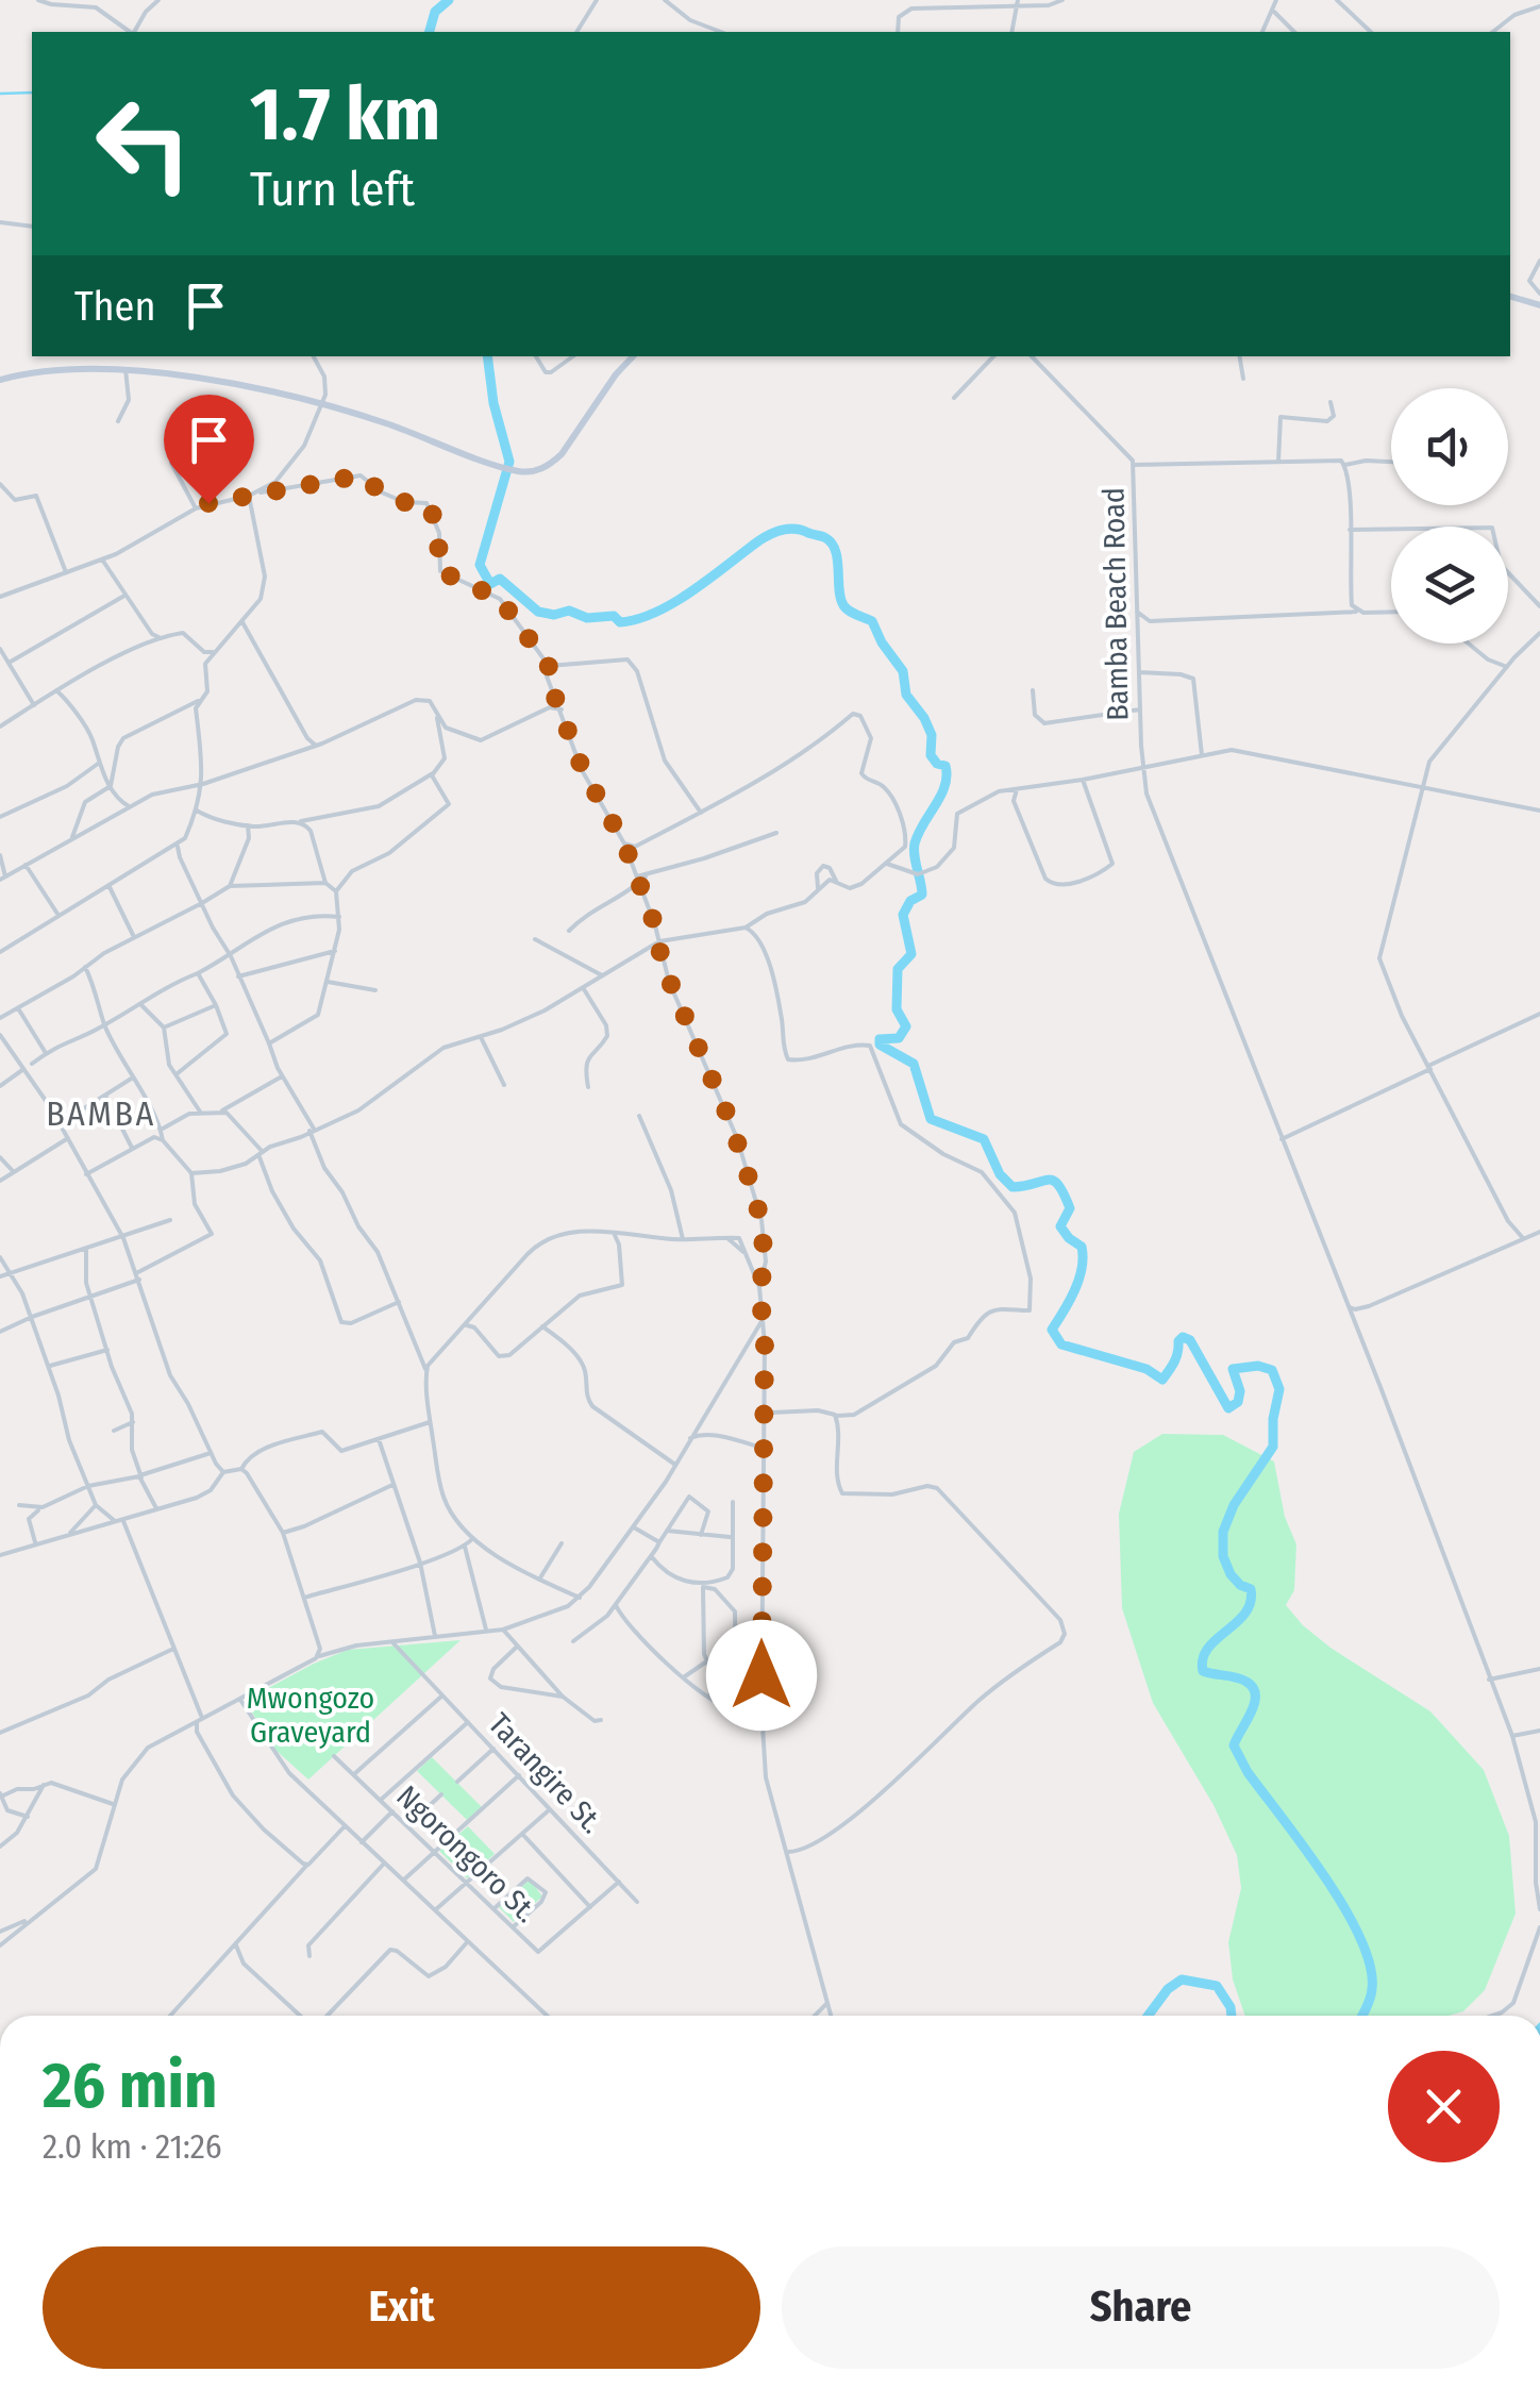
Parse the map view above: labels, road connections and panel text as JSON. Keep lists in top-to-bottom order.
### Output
{
  "streets": {
    "street": ["Bamba Beach Road", "Tarangire St.", "Ngorongoro St."]
  },
  "crossings": [
    ["Tarangire St.", "Ngorongoro St."]
  ],
  "districts": ["BAMBA"],
  "parks": ["Mwongozo Graveyard"],
  "page": {
    "turn": ["1.7 km", "Turn left"],
    "then": "Then",
    "heading": ["26 min", "2.0 km · 21:26"],
    "buttons": ["Exit", "Share"]
  }
}
